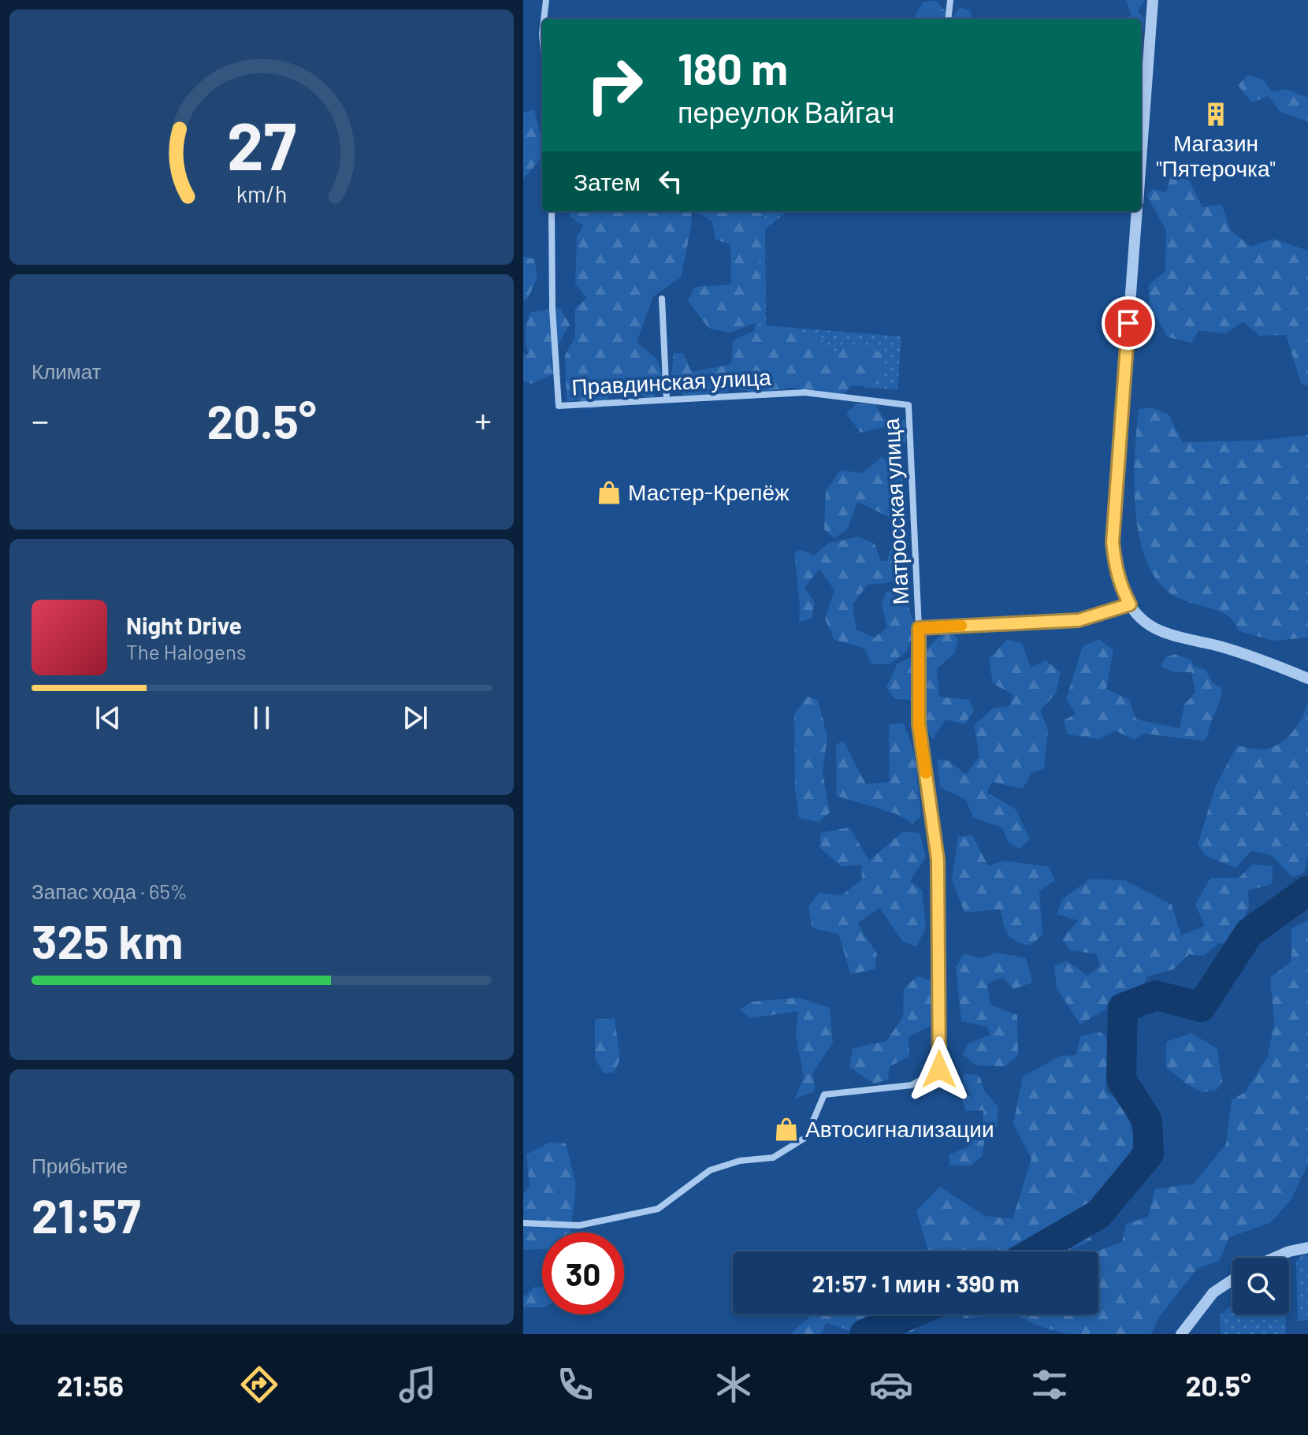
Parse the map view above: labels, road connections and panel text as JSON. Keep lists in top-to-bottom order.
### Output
{
  "streets": {
    "street": ["Правдинская улица", "Матросская улица"]
  },
  "crossings": [
    ["Правдинская улица", "Матросская улица"]
  ],
  "places": {
    "building": ["Магазин \"Пятерочка\""],
    "shop": ["Мастер-Крепёж", "Автосигнализации"]
  },
  "page": {
    "turn": ["180 m", "переулок Вайгач"],
    "then": "Затем",
    "tile": [
      "Климат",
      ["Запас хода · 65%", "325 km"],
      ["Прибытие", "21:57"]
    ],
    "heat": ["−", "20.5°", "+"],
    "song": ["Night Drive", "The Halogens"],
    "limit": "30",
    "trip": "21:57 · 1 мин · 390 m",
    "tabs": ["21:56", "20.5°"],
    "gauge": ["27", "km/h"]
  }
}
